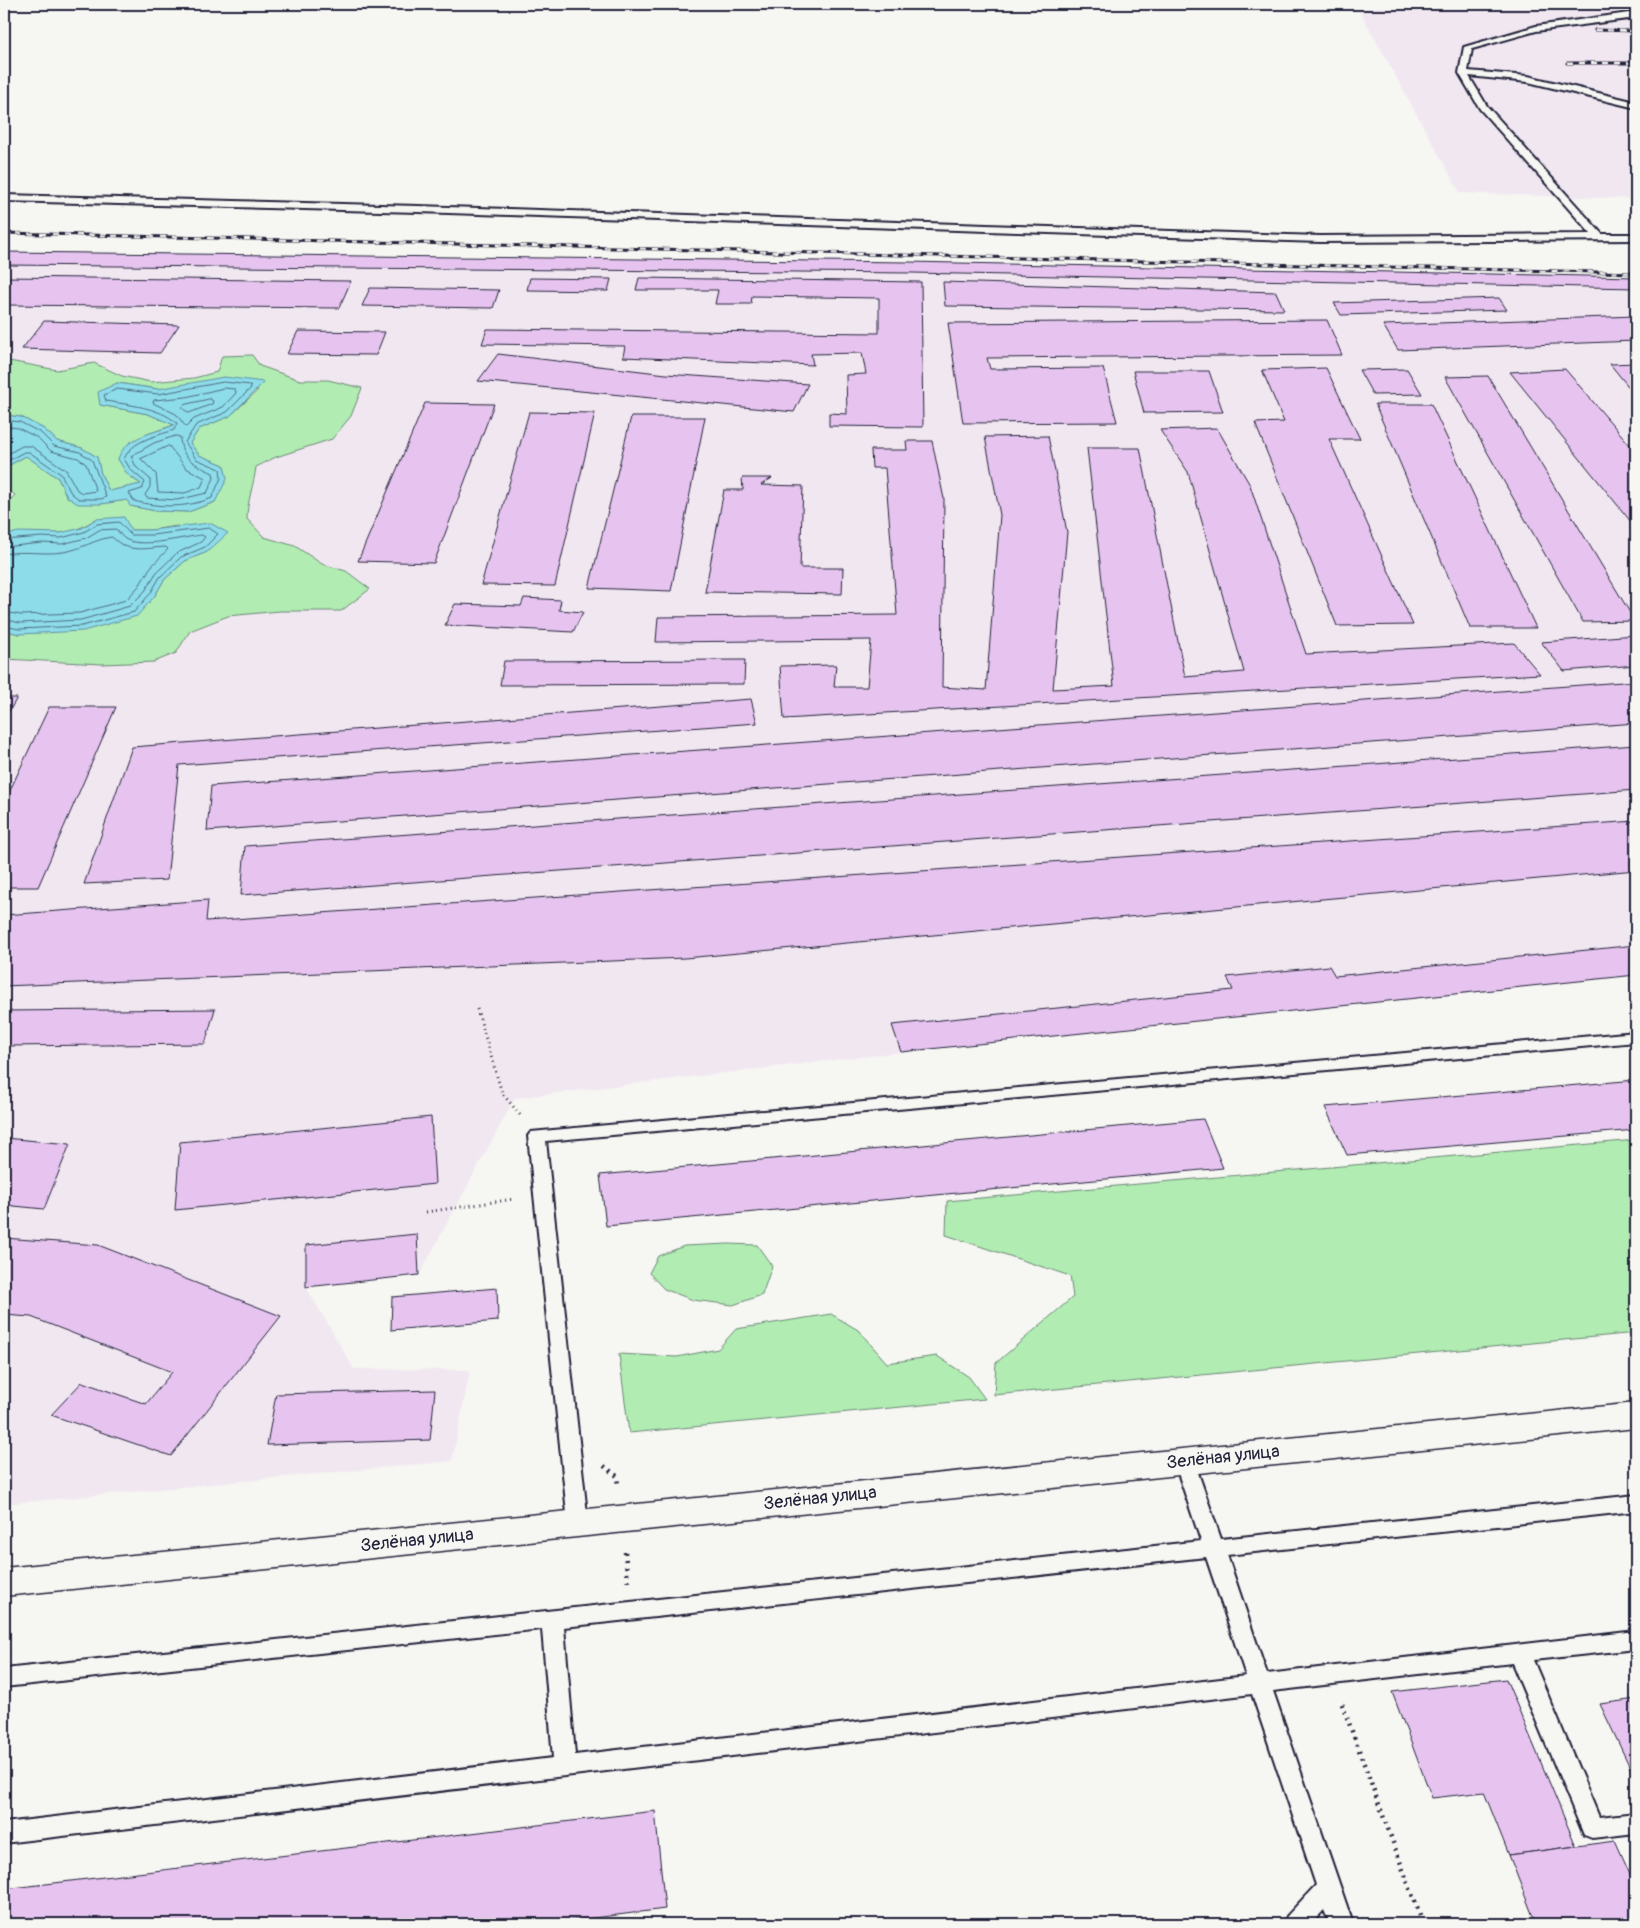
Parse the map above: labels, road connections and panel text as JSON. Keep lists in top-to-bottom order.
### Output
{
  "streets": {
    "main road": ["Зелёная улица"]
  }
}
